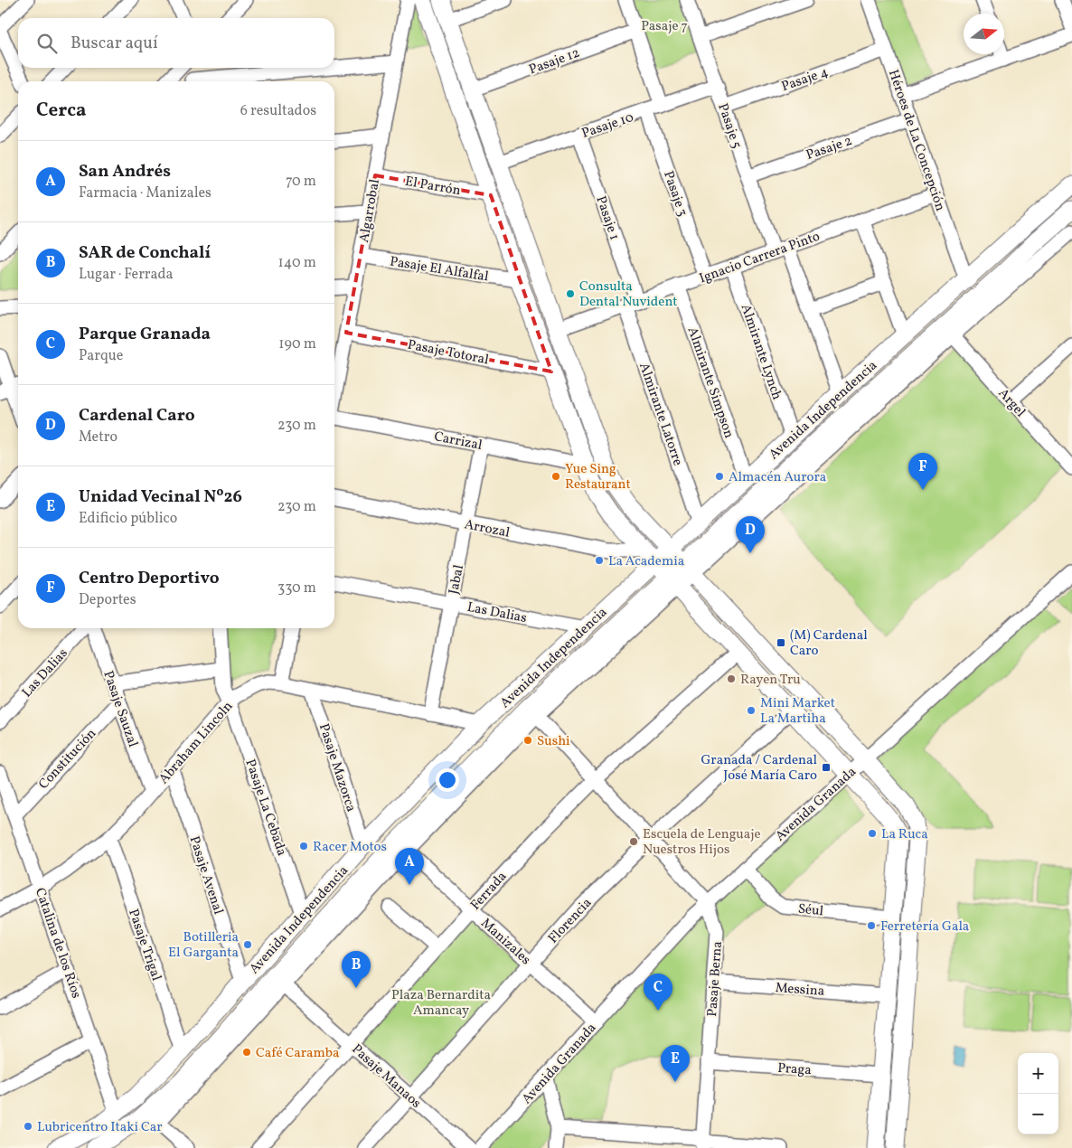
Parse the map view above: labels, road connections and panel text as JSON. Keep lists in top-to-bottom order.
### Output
{
  "streets": {
    "main road": ["Avenida Independencia"],
    "street": [
      "Pasaje 12",
      "Pasaje 4",
      "Pasaje 10",
      "Pasaje 5",
      "Héroes de La Concepción",
      "Pasaje 2",
      "El Parrón",
      "Pasaje 3",
      "Algarrobal",
      "Pasaje 1",
      "Ignacio Carrera Pinto",
      "Pasaje El Alfalfal",
      "Pasaje Totoral",
      "Almirante Lynch",
      "Almirante Simpson",
      "Argel",
      "Almirante Latorre",
      "Carrizal",
      "Arrozal",
      "Jabal",
      "Las Dalias",
      "Pasaje Sauzal",
      "Abraham Lincoln",
      "Constitución",
      "Pasaje Mazorca",
      "Avenida Granada",
      "Pasaje La Cebada",
      "Pasaje Avenal",
      "Ferrada",
      "Séul",
      "Florencia",
      "Manizales",
      "Catalina de los Ríos",
      "Pasaje Trigal",
      "Pasaje Berna",
      "Messina",
      "Praga",
      "Pasaje Manaos"
    ]
  },
  "crossings": [
    ["Pasaje 4", "Pasaje 5"],
    ["Pasaje 4", "Héroes de La Concepción"],
    ["Pasaje 10", "Pasaje 5"],
    ["Pasaje 10", "Pasaje 3"],
    ["Pasaje 10", "Pasaje 1"],
    ["Pasaje 5", "Pasaje 2"],
    ["Pasaje 5", "Ignacio Carrera Pinto"],
    ["Héroes de La Concepción", "Pasaje 2"],
    ["Héroes de La Concepción", "Ignacio Carrera Pinto"],
    ["Héroes de La Concepción", "Avenida Independencia"],
    ["El Parrón", "Algarrobal"],
    ["Pasaje 3", "Ignacio Carrera Pinto"],
    ["Algarrobal", "Pasaje El Alfalfal"],
    ["Algarrobal", "Pasaje Totoral"],
    ["Pasaje 1", "Ignacio Carrera Pinto"],
    ["Pasaje 1", "Almirante Latorre"],
    ["Ignacio Carrera Pinto", "Almirante Lynch"],
    ["Ignacio Carrera Pinto", "Almirante Simpson"],
    ["Ignacio Carrera Pinto", "Almirante Latorre"],
    ["Almirante Lynch", "Avenida Independencia"],
    ["Almirante Simpson", "Avenida Independencia"],
    ["Argel", "Avenida Independencia"],
    ["Avenida Independencia", "Almirante Latorre"],
    ["Avenida Independencia", "Arrozal"],
    ["Avenida Independencia", "Las Dalias"],
    ["Avenida Independencia", "Abraham Lincoln"],
    ["Avenida Independencia", "Pasaje Mazorca"],
    ["Avenida Independencia", "Pasaje La Cebada"],
    ["Avenida Independencia", "Pasaje Avenal"],
    ["Avenida Independencia", "Manizales"],
    ["Avenida Independencia", "Catalina de los Ríos"],
    ["Avenida Independencia", "Pasaje Trigal"],
    ["Avenida Independencia", "Pasaje Berna"],
    ["Avenida Independencia", "Pasaje Manaos"],
    ["Carrizal", "Jabal"],
    ["Arrozal", "Jabal"],
    ["Jabal", "Las Dalias"],
    ["Jabal", "Abraham Lincoln"],
    ["Pasaje Sauzal", "Abraham Lincoln"],
    ["Pasaje Sauzal", "Constitución"],
    ["Abraham Lincoln", "Pasaje Mazorca"],
    ["Abraham Lincoln", "Pasaje La Cebada"],
    ["Abraham Lincoln", "Pasaje Avenal"],
    ["Abraham Lincoln", "Catalina de los Ríos"],
    ["Abraham Lincoln", "Pasaje Trigal"],
    ["Constitución", "Catalina de los Ríos"],
    ["Avenida Granada", "Séul"],
    ["Avenida Granada", "Manizales"],
    ["Avenida Granada", "Pasaje Berna"],
    ["Ferrada", "Manizales"],
    ["Ferrada", "Pasaje Berna"],
    ["Ferrada", "Pasaje Manaos"],
    ["Florencia", "Manizales"],
    ["Florencia", "Pasaje Berna"],
    ["Florencia", "Pasaje Manaos"],
    ["Pasaje Berna", "Messina"],
    ["Pasaje Berna", "Praga"]
  ],
  "parks": ["Pasaje 7", "Plaza Bernardita Amancay"],
  "places": {
    "other": [
      "Consulta Dental Nuvident",
      "Yue Sing Restaurant",
      "Almacén Aurora",
      "La Academia",
      "Rayen Tru",
      "Mini Market La Martiha",
      "Sushi",
      "La Ruca",
      "Escuela de Lenguaje Nuestros Hijos",
      "Racer Motos",
      "Ferretería Gala",
      "Botilleria El Garganta",
      "Café Caramba",
      "Lubricentro Itaki Car"
    ],
    "transit": ["(M) Cardenal Caro", "Granada / Cardenal José María Caro"]
  },
  "north": "right",
  "page": {
    "search": "Buscar aquí",
    "heading": ["Cerca", "6 resultados"],
    "list": [
      {
        "mark": "A",
        "name": "San Andrés",
        "note": "Farmacia · Manizales",
        "value": "70 m"
      },
      {
        "mark": "B",
        "name": "SAR de Conchalí",
        "note": "Lugar · Ferrada",
        "value": "140 m"
      },
      {
        "mark": "C",
        "name": "Parque Granada",
        "note": "Parque",
        "value": "190 m"
      },
      {
        "mark": "D",
        "name": "Cardenal Caro",
        "note": "Metro",
        "value": "230 m"
      },
      {
        "mark": "E",
        "name": "Unidad Vecinal Nº26",
        "note": "Edificio público",
        "value": "230 m"
      },
      {
        "mark": "F",
        "name": "Centro Deportivo",
        "note": "Deportes",
        "value": "330 m"
      }
    ],
    "pins": [
      "F",
      "D",
      "A",
      "B",
      "C",
      "E"
    ],
    "map_buttons": ["+", "−"]
  }
}
